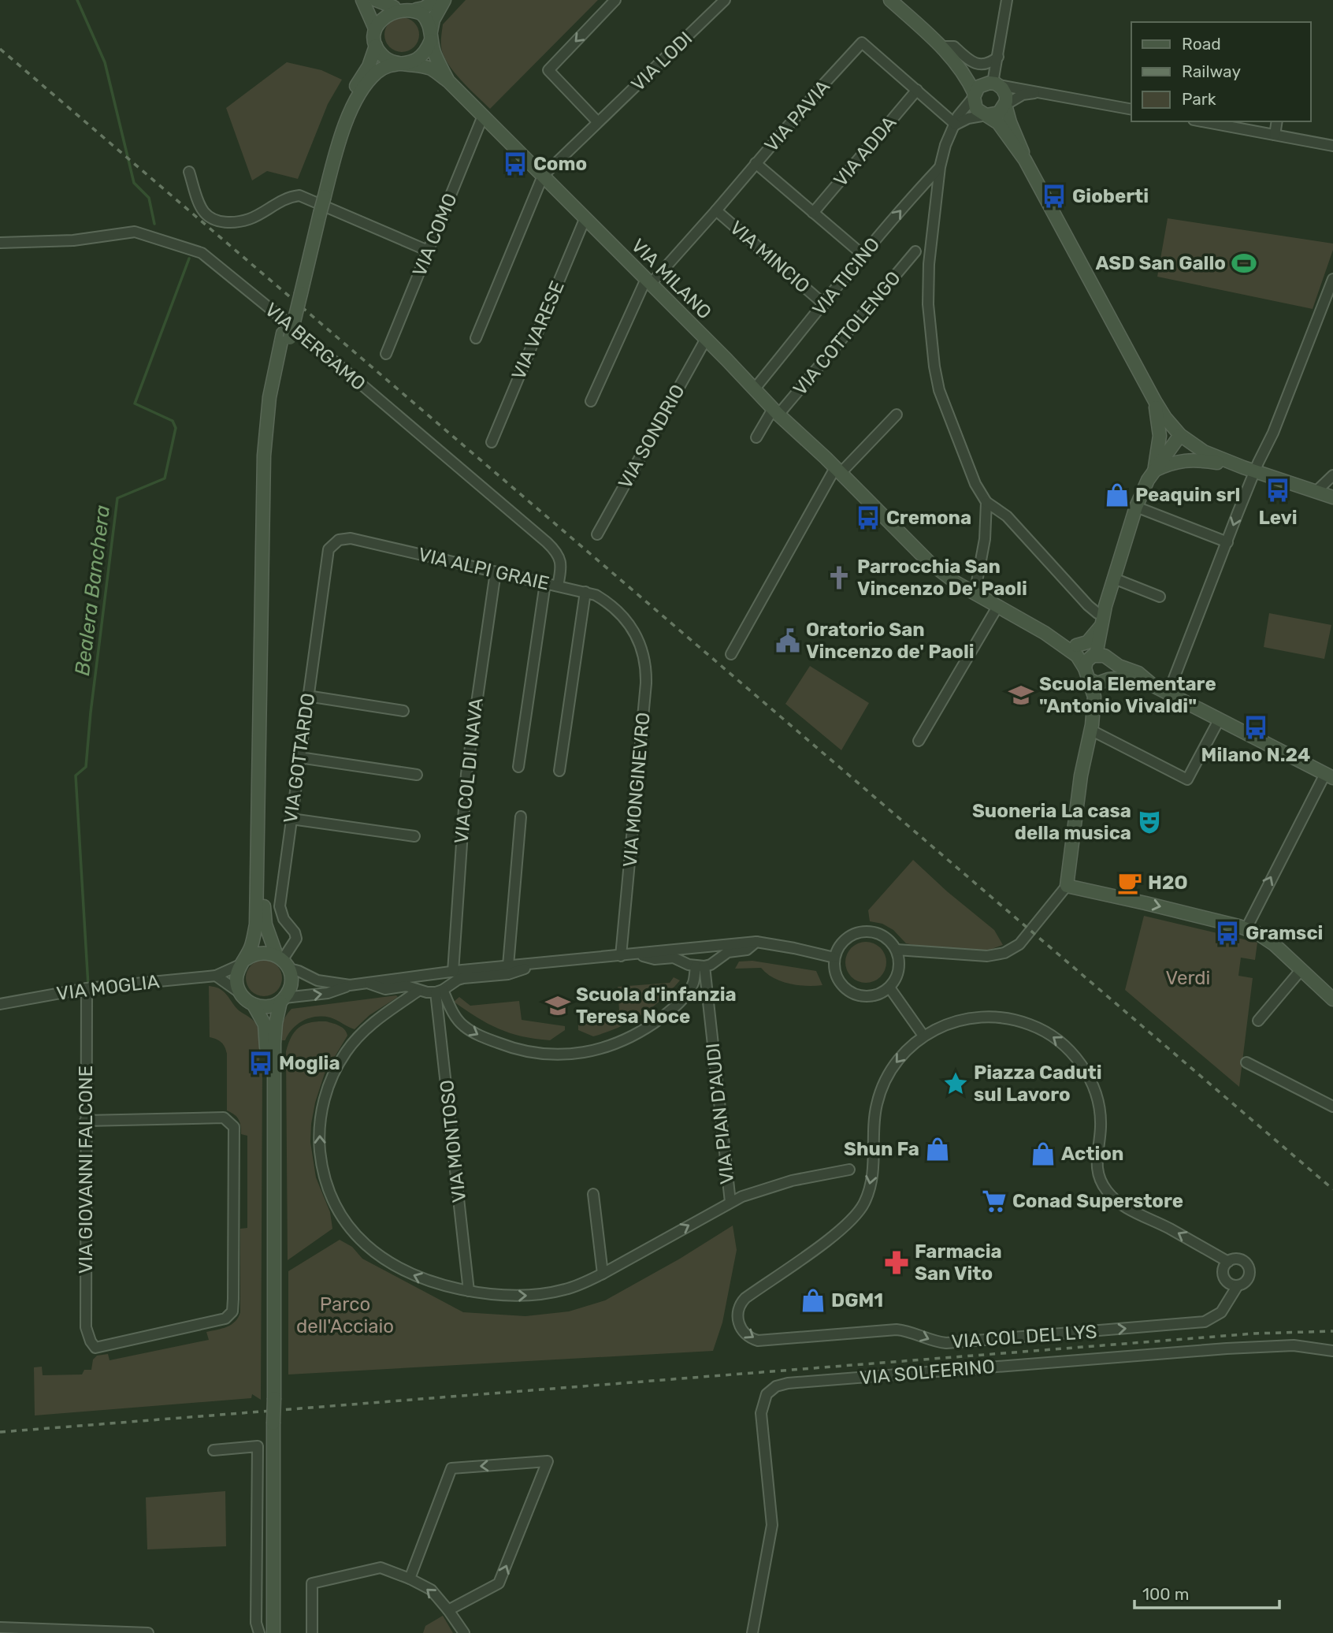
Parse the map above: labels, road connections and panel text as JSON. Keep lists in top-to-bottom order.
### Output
{
  "streets": {
    "main road": ["VIA MILANO"],
    "street": [
      "VIA LODI",
      "VIA PAVIA",
      "VIA ADDA",
      "VIA COMO",
      "VIA MINCIO",
      "VIA TICINO",
      "VIA VARESE",
      "VIA COTTOLENGO",
      "VIA BERGAMO",
      "VIA SONDRIO",
      "VIA ALPI GRAIE",
      "VIA GOTTARDO",
      "VIA COL DI NAVA",
      "VIA MONGINEVRO",
      "VIA MOGLIA",
      "VIA PIAN D'AUDI",
      "VIA MONTOSO",
      "VIA GIOVANNI FALCONE",
      "VIA COL DEL LYS",
      "VIA SOLFERINO"
    ]
  },
  "crossings": [
    ["VIA LODI", "VIA MILANO"],
    ["VIA PAVIA", "VIA ADDA"],
    ["VIA PAVIA", "VIA MINCIO"],
    ["VIA PAVIA", "VIA MILANO"],
    ["VIA COMO", "VIA MILANO"],
    ["VIA MINCIO", "VIA TICINO"],
    ["VIA TICINO", "VIA MILANO"],
    ["VIA MILANO", "VIA VARESE"],
    ["VIA MILANO", "VIA COTTOLENGO"],
    ["VIA MILANO", "VIA SONDRIO"],
    ["VIA BERGAMO", "VIA ALPI GRAIE"],
    ["VIA ALPI GRAIE", "VIA GOTTARDO"],
    ["VIA ALPI GRAIE", "VIA COL DI NAVA"],
    ["VIA ALPI GRAIE", "VIA MONGINEVRO"],
    ["VIA GOTTARDO", "VIA MOGLIA"],
    ["VIA MOGLIA", "VIA GIOVANNI FALCONE"]
  ],
  "one_way": ["VIA TICINO"],
  "water": ["Bealera Banchera"],
  "parks": ["Verdi", "Parco dell'Acciaio"],
  "places": {
    "bus stop": [
      "Como",
      "Gioberti",
      "Levi",
      "Cremona",
      "Milano N.24",
      "Gramsci",
      "Moglia"
    ],
    "sports": ["ASD San Gallo"],
    "shop": [
      "Peaquin srl",
      "Shun Fa",
      "Action",
      "DGM1"
    ],
    "church": ["Parrocchia San Vincenzo De' Paoli"],
    "public building": ["Oratorio San Vincenzo de' Paoli"],
    "school or university": ["Scuola Elementare \"Antonio Vivaldi\"", "Scuola d'infanzia Teresa Noce"],
    "theatre": ["Suoneria La casa della musica"],
    "cafe": ["H2O"],
    "place": ["Piazza Caduti sul Lavoro"],
    "supermarket": ["Conad Superstore"],
    "pharmacy": ["Farmacia San Vito"]
  },
  "legend": ["Road", "Railway", "Park"],
  "scale_bar": "100 m"
}
